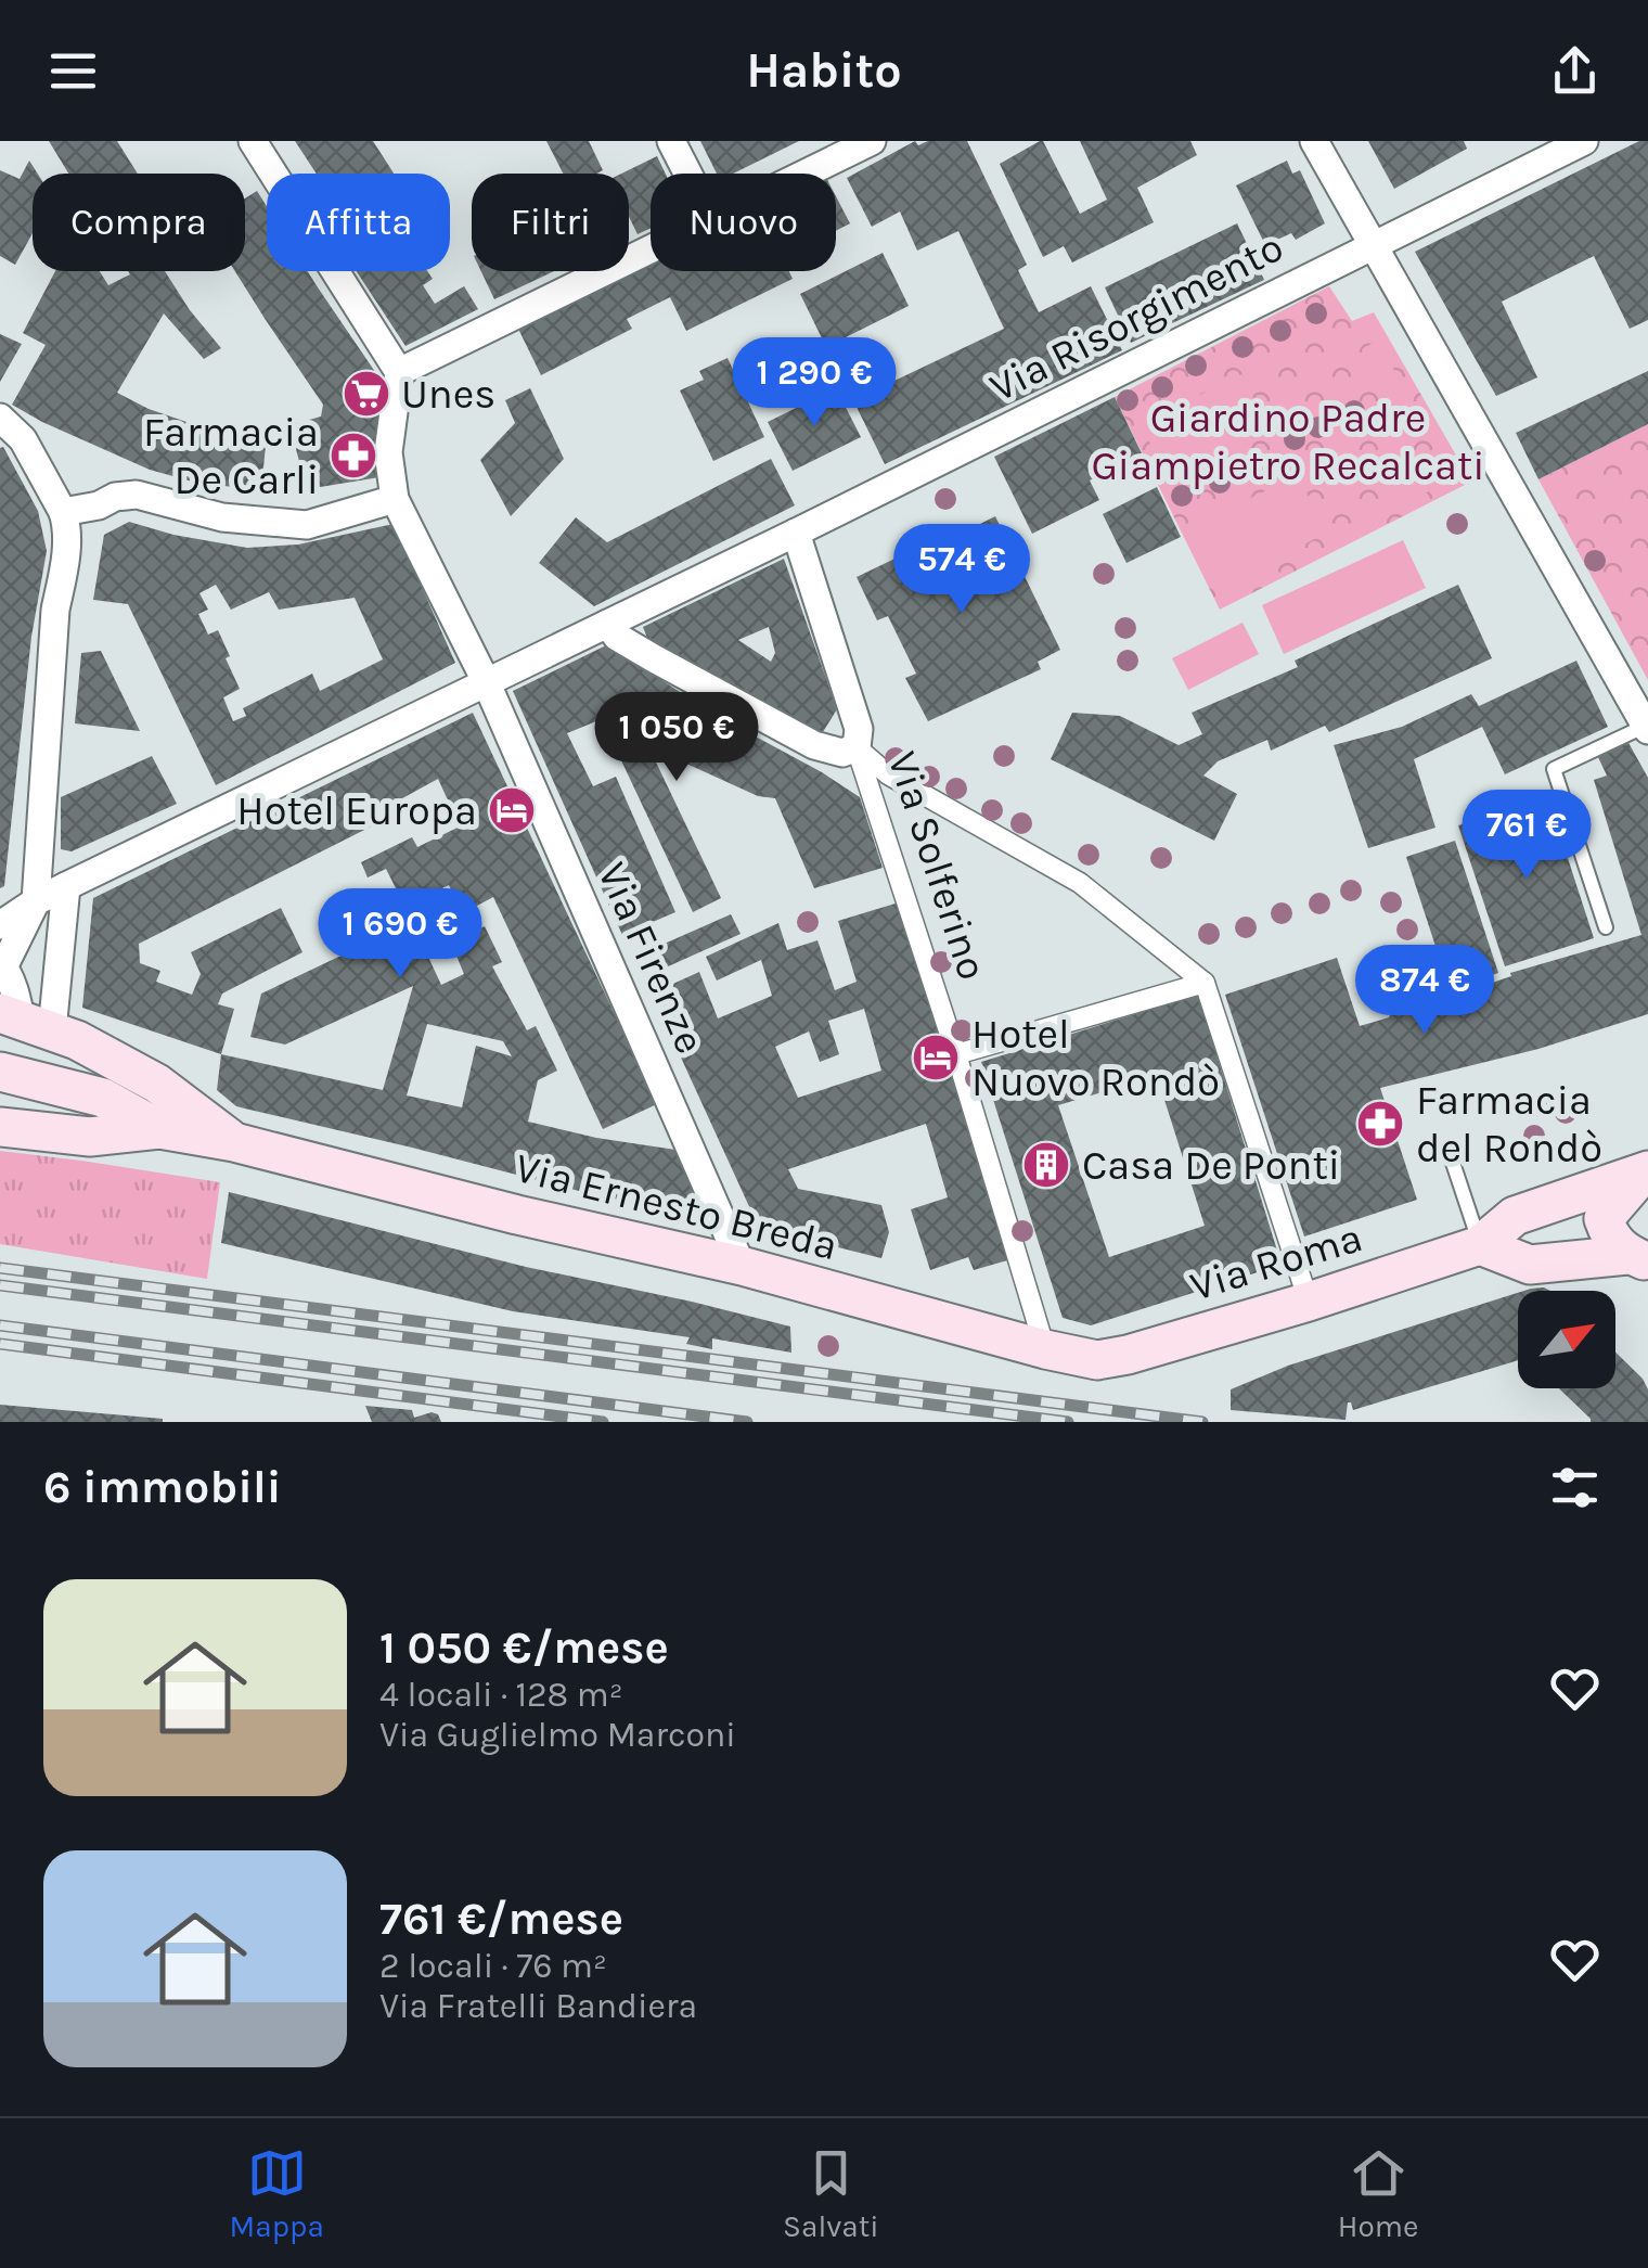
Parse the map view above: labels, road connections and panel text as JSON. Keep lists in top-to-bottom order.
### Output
{
  "streets": {
    "main road": ["Via Ernesto Breda", "Via Roma"],
    "street": ["Via Risorgimento", "Via Solferino", "Via Firenze"]
  },
  "crossings": [
    ["Via Risorgimento", "Via Solferino"],
    ["Via Risorgimento", "Via Firenze"],
    ["Via Solferino", "Via Ernesto Breda"],
    ["Via Firenze", "Via Ernesto Breda"],
    ["Via Ernesto Breda", "Via Roma"]
  ],
  "parks": ["Giardino Padre Giampietro Recalcati"],
  "places": {
    "supermarket": ["Unes"],
    "pharmacy": ["Farmacia De Carli", "Farmacia del Rondò"],
    "hotel": ["Hotel Europa", "Hotel Nuovo Rondò"],
    "building": ["Casa De Ponti"]
  },
  "north": "top right",
  "page": {
    "header": "Habito",
    "chip": [
      "Compra",
      "Affitta",
      "Filtri",
      "Nuovo"
    ],
    "price": [
      "1 290 €",
      "574 €",
      "1 050 €",
      "761 €",
      "1 690 €",
      "874 €"
    ],
    "heading": "6 immobili",
    "list": [
      {
        "name": "1 050 €/mese",
        "note": "4 locali · 128 m² · Via Guglielmo Marconi"
      },
      {
        "name": "761 €/mese",
        "note": "2 locali · 76 m² · Via Fratelli Bandiera"
      }
    ],
    "tabs": ["Mappa", "Salvati", "Home"]
  }
}
